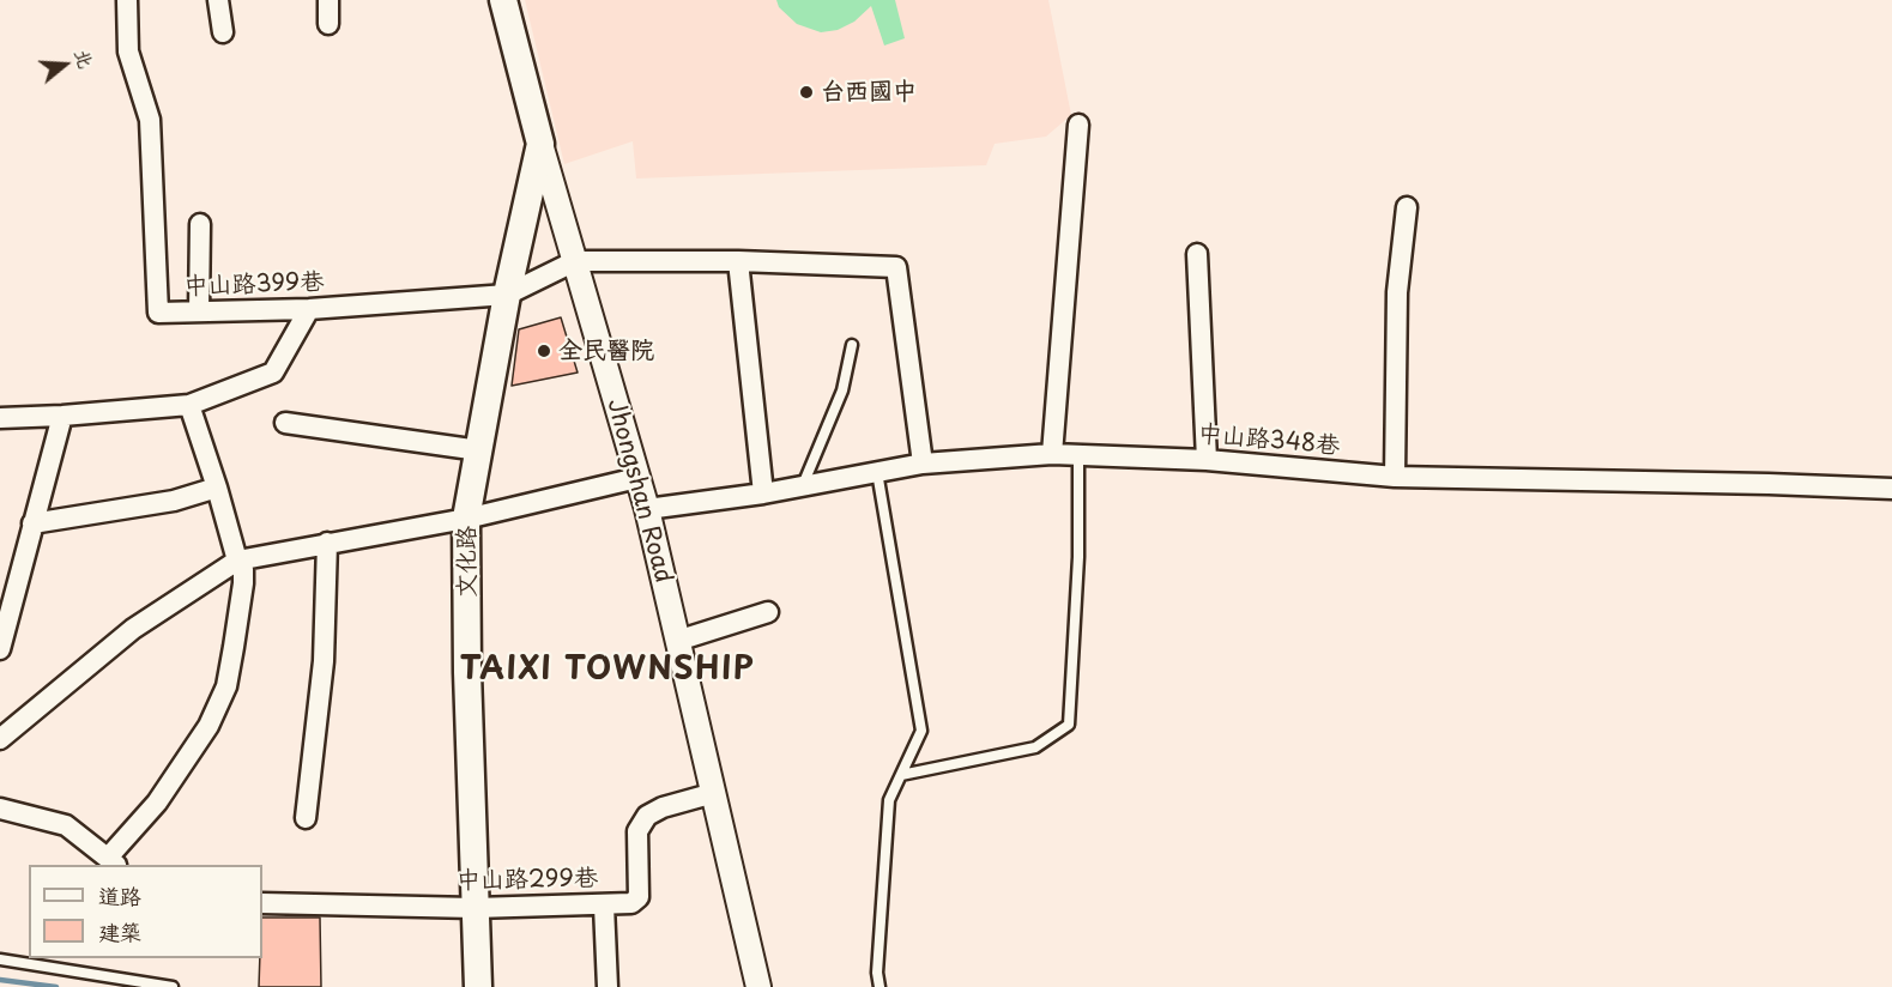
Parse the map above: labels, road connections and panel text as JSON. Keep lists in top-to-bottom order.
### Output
{
  "streets": {
    "main road": ["Jhongshan Road", "文化路"],
    "street": ["中山路399巷", "中山路348巷", "中山路299巷"]
  },
  "crossings": [
    ["中山路399巷", "Jhongshan Road"],
    ["中山路399巷", "文化路"],
    ["中山路348巷", "Jhongshan Road"],
    ["Jhongshan Road", "文化路"],
    ["Jhongshan Road", "中山路299巷"],
    ["文化路", "中山路299巷"]
  ],
  "districts": ["TAIXI TOWNSHIP"],
  "places": ["台西國中", "全民醫院"],
  "legend": ["道路", "建築"],
  "north": "right"
}
